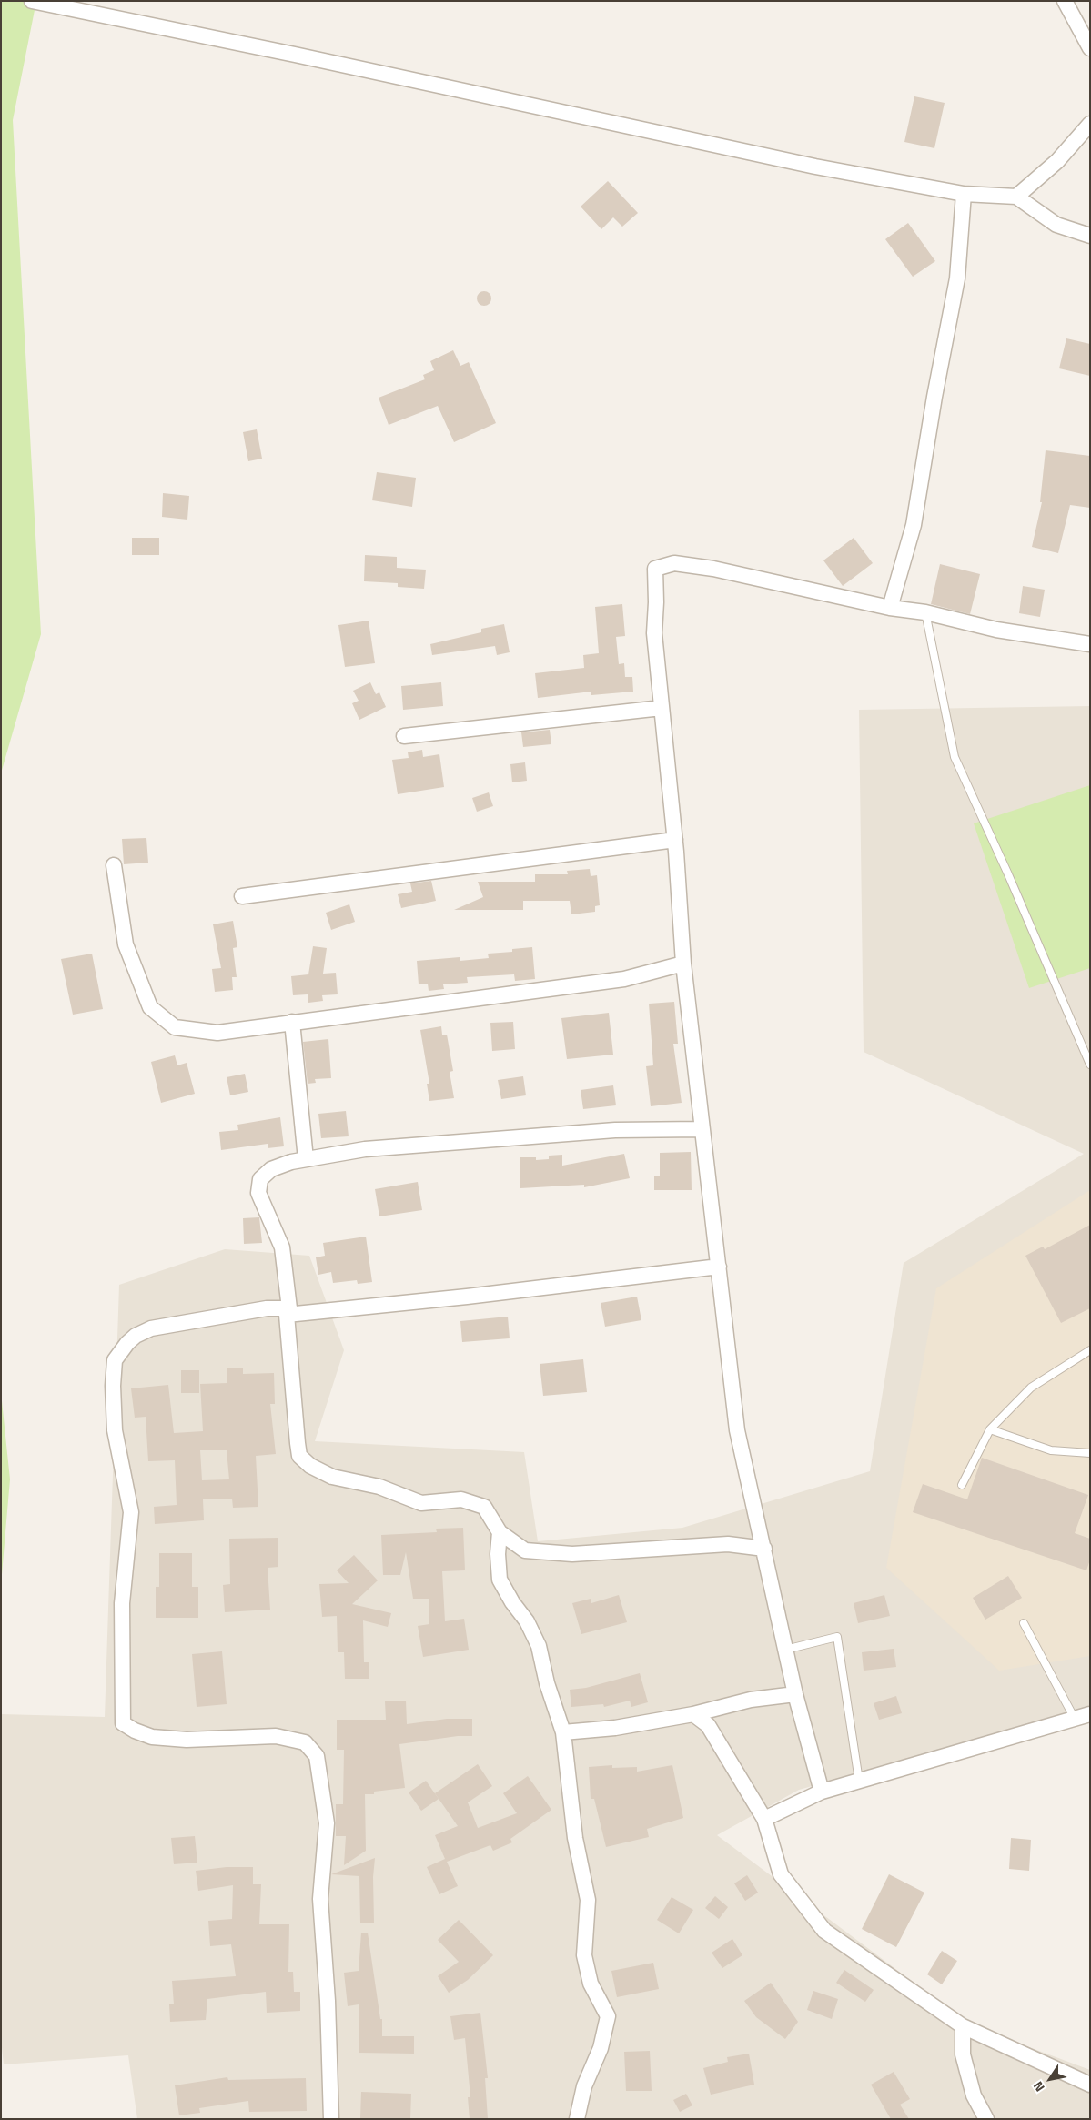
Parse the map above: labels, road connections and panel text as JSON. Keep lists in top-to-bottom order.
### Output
{
  "north": "bottom left"
}
